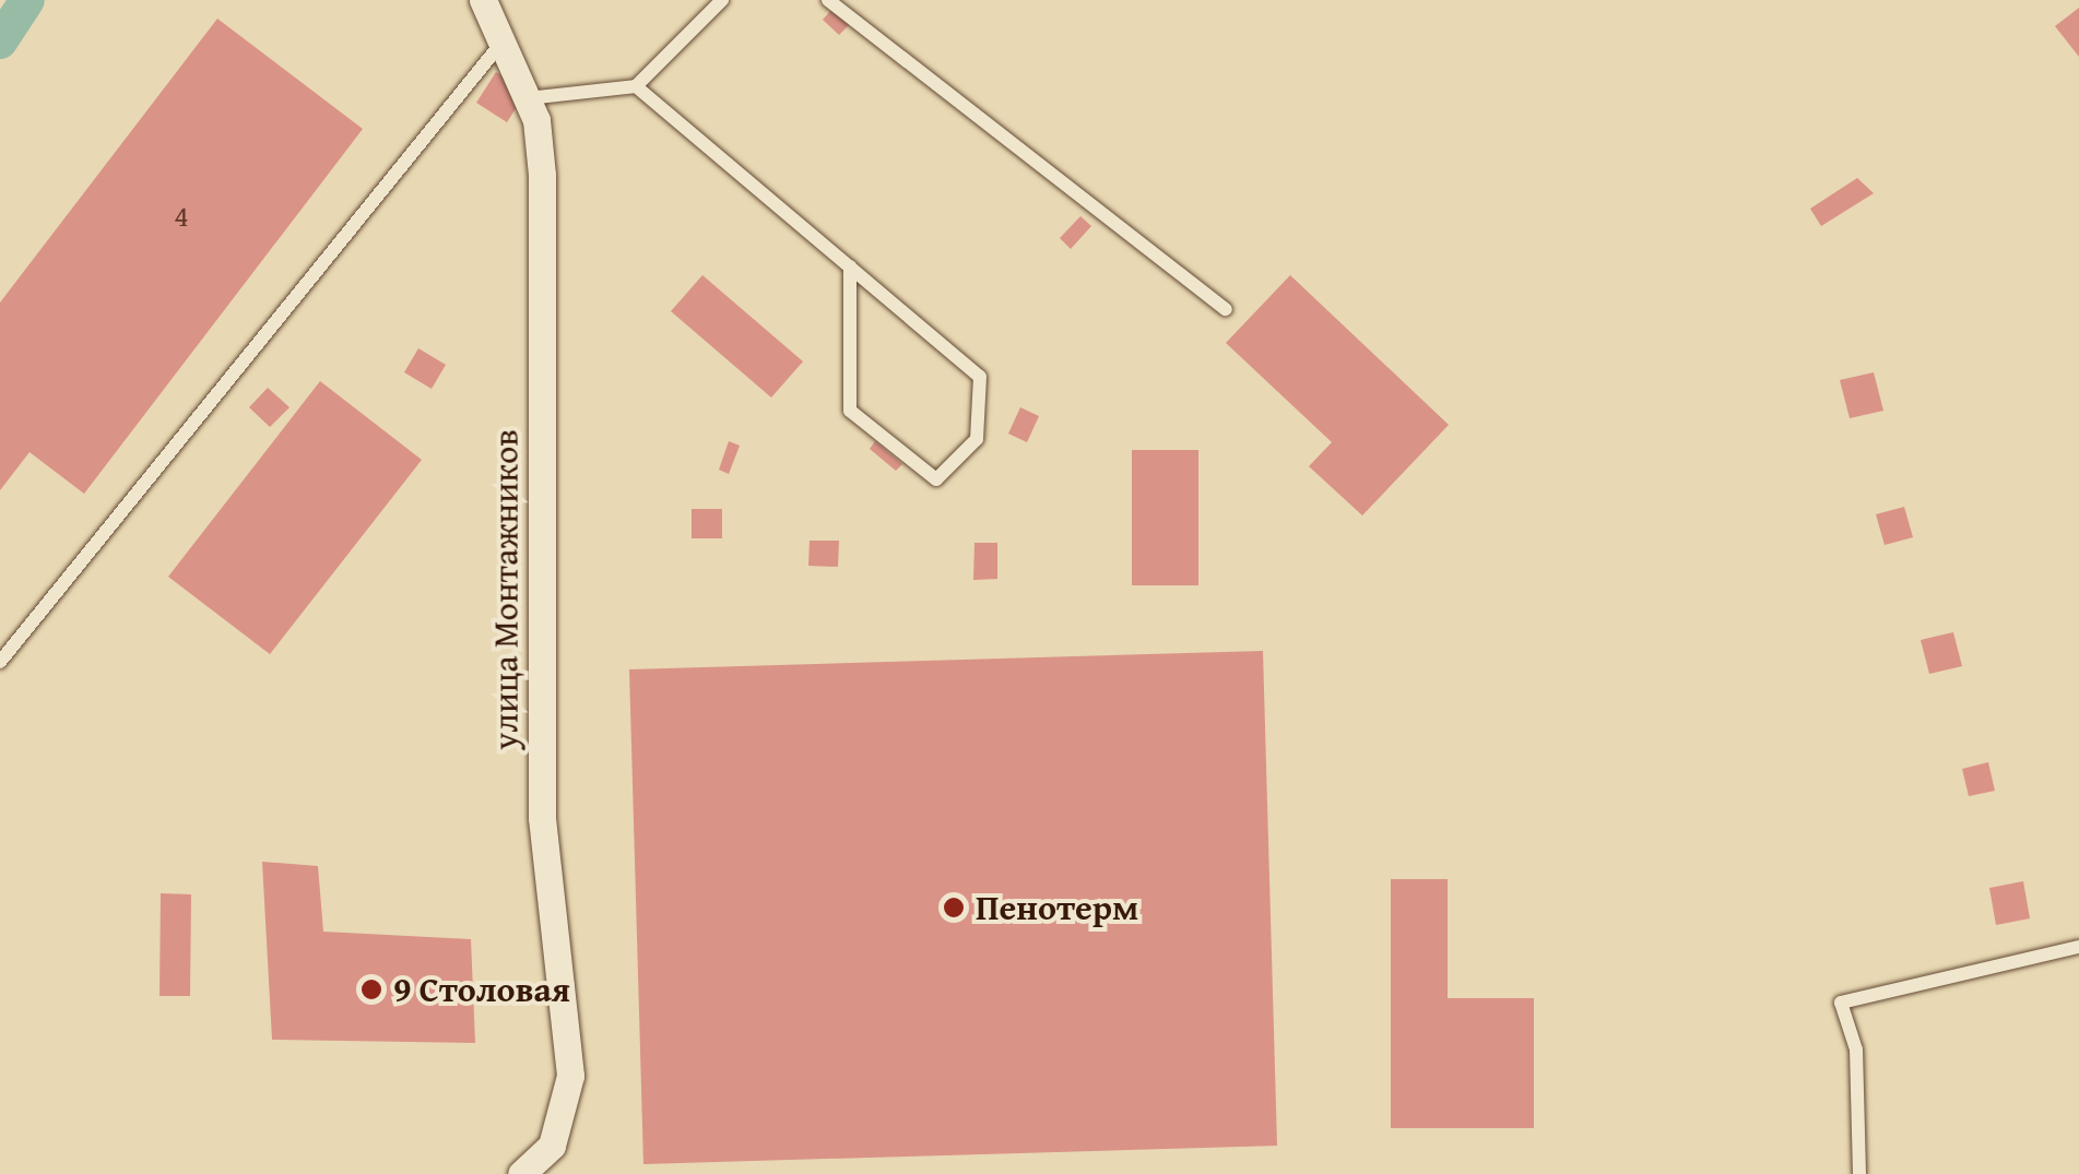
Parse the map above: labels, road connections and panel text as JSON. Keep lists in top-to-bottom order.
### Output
{
  "streets": {
    "street": ["улица Монтажников"]
  },
  "places": ["Пенотерм", "9 Столовая"],
  "house_numbers": ["4"]
}
